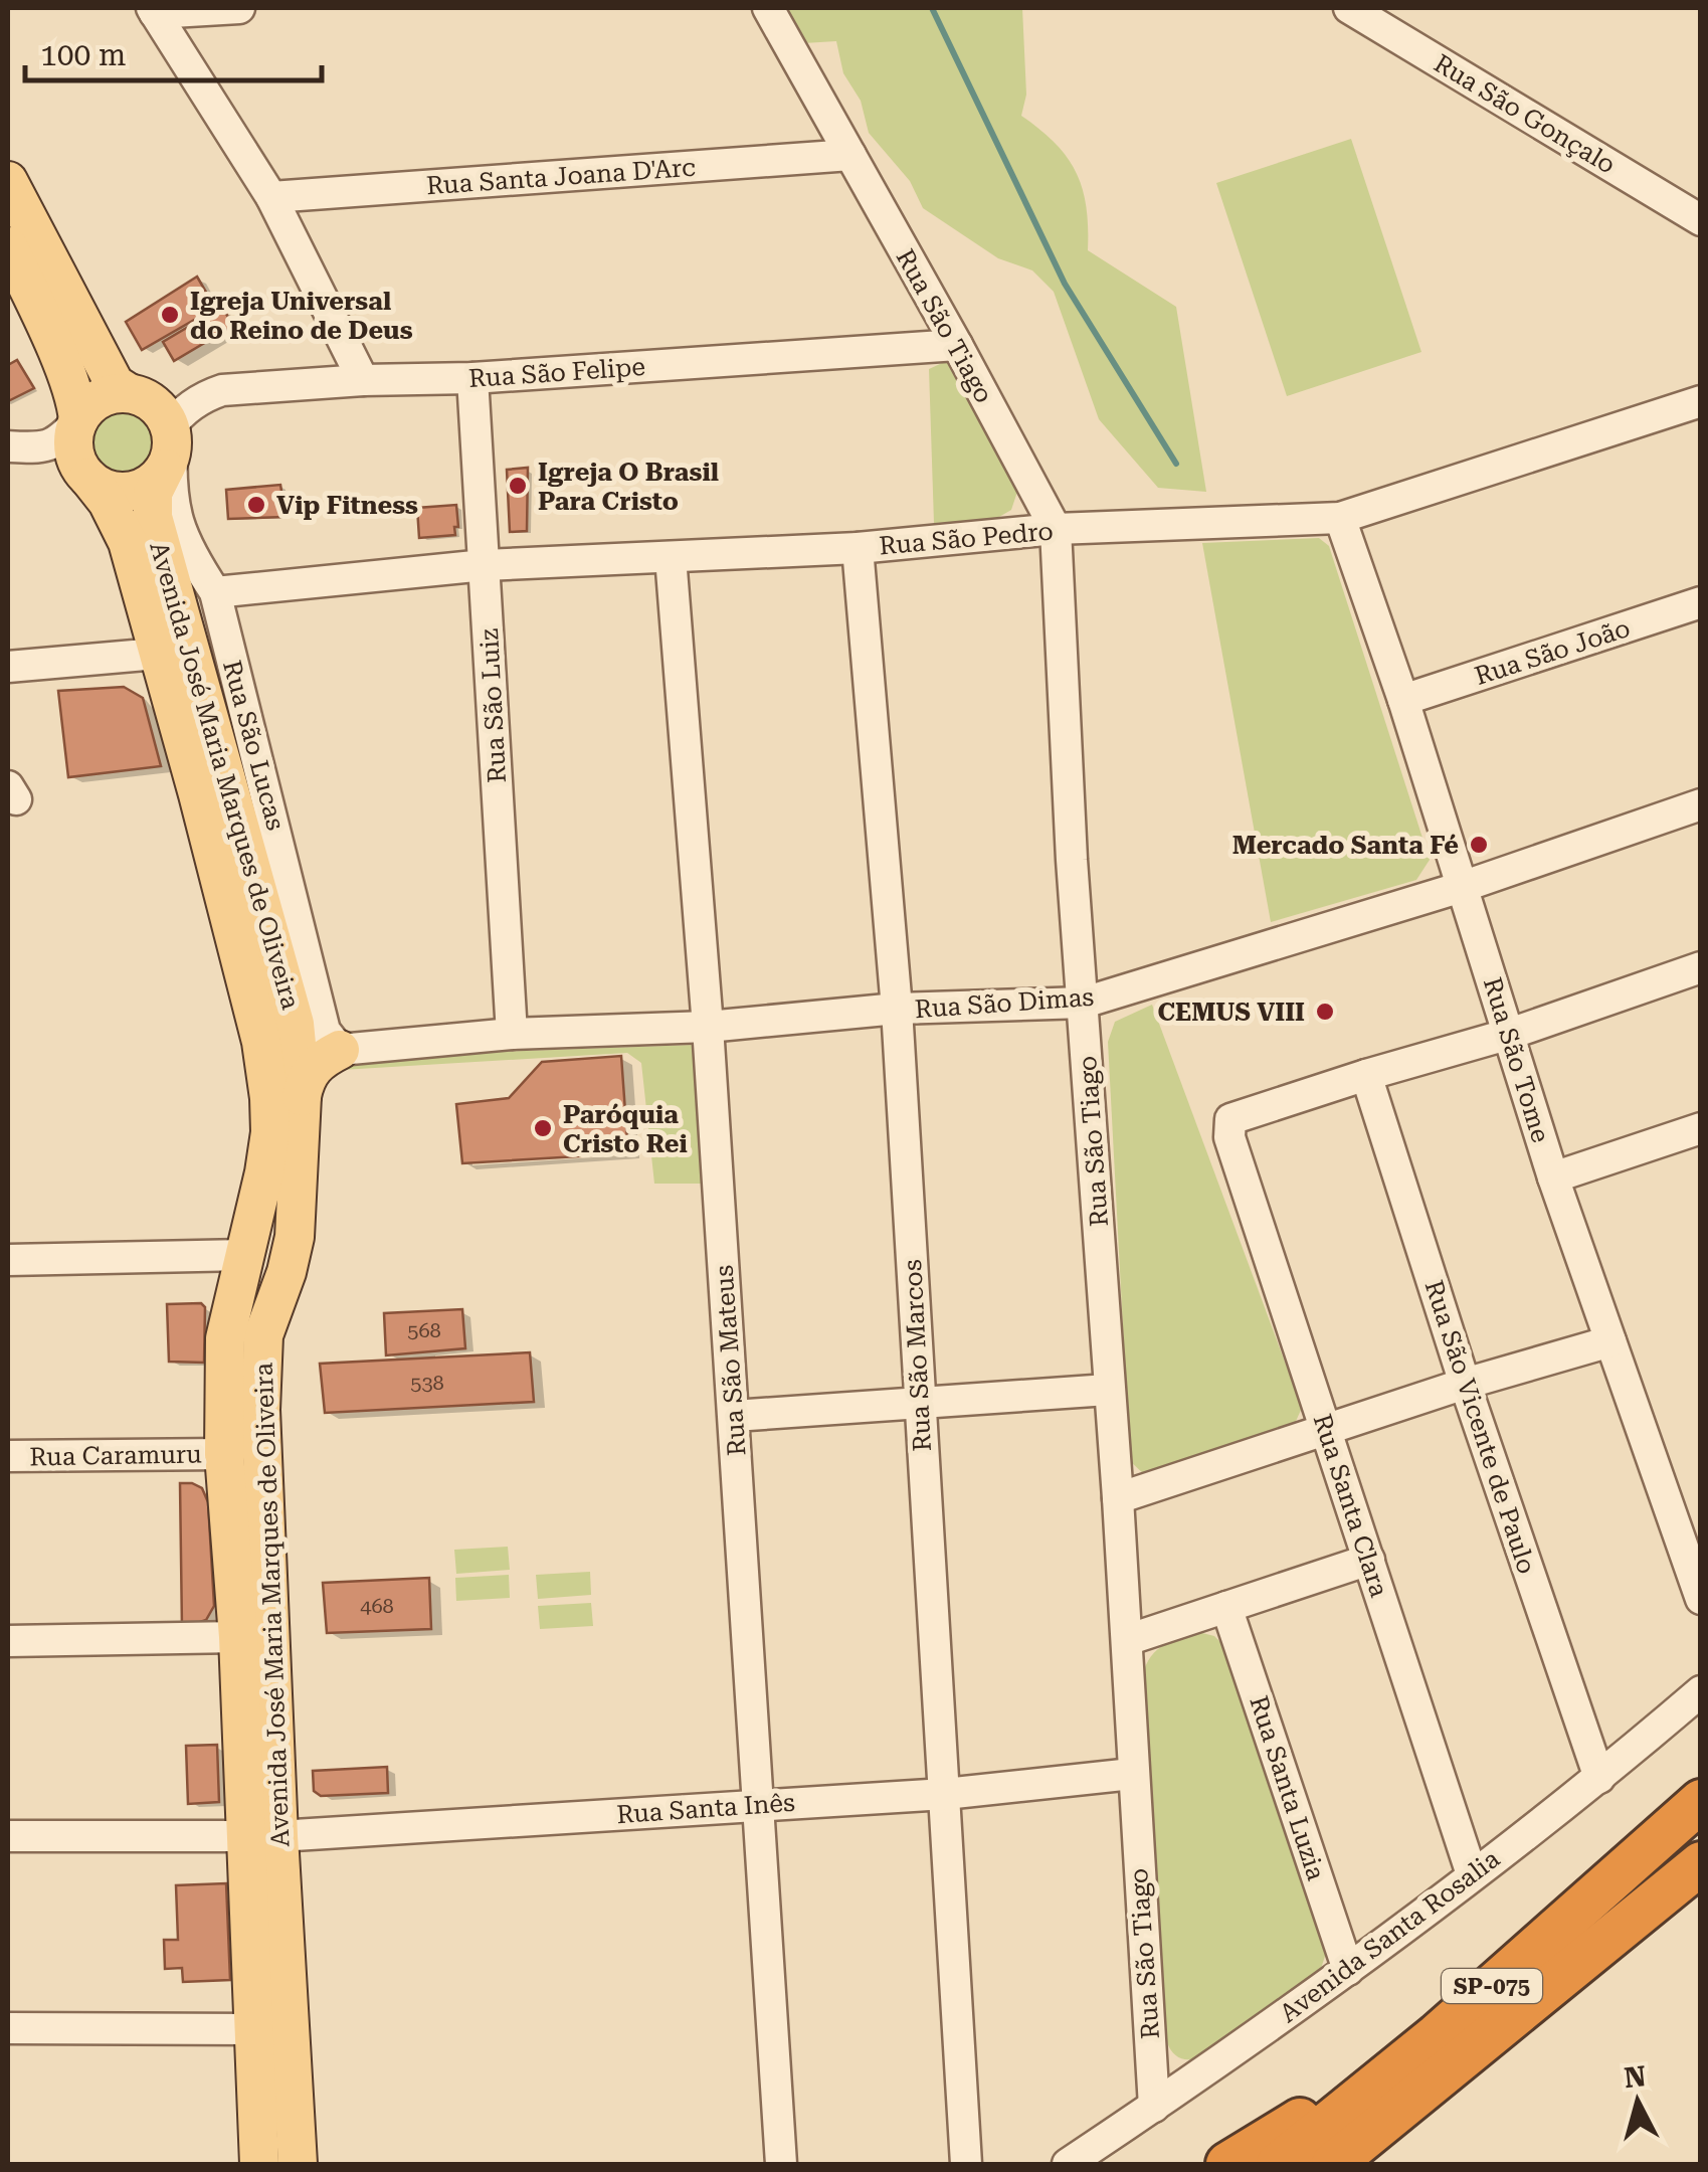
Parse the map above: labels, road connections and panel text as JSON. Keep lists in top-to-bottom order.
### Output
{
  "streets": {
    "highway": ["SP-075"],
    "main road": ["Avenida José Maria Marques de Oliveira"],
    "street": [
      "Rua São Gonçalo",
      "Rua Santa Joana D'Arc",
      "Rua São Tiago",
      "Rua São Felipe",
      "Rua São Pedro",
      "Rua São João",
      "Rua São Luiz",
      "Rua São Lucas",
      "Rua São Dimas",
      "Rua São Tome",
      "Rua São Marcos",
      "Rua São Mateus",
      "Rua São Vicente de Paulo",
      "Rua Caramuru",
      "Rua Santa Clara",
      "Rua Santa Luzia",
      "Rua Santa Inês",
      "Avenida Santa Rosalia"
    ]
  },
  "crossings": [
    ["Rua Santa Joana D'Arc", "Rua São Tiago"],
    ["Rua São Tiago", "Rua São Felipe"],
    ["Rua São Tiago", "Rua São Pedro"],
    ["Rua São Tiago", "Rua São Dimas"],
    ["Rua São Tiago", "Rua Santa Inês"],
    ["Rua São Tiago", "Avenida Santa Rosalia"],
    ["Rua São Felipe", "Rua São Luiz"],
    ["Rua São Felipe", "Rua São Lucas"],
    ["Rua São Felipe", "Avenida José Maria Marques de Oliveira"],
    ["Rua São Pedro", "Rua São Luiz"],
    ["Rua São Pedro", "Rua São Lucas"],
    ["Rua São Pedro", "Rua São Tome"],
    ["Rua São Pedro", "Rua São Marcos"],
    ["Rua São Pedro", "Rua São Mateus"],
    ["Rua São João", "Rua São Tome"],
    ["Rua São Luiz", "Rua São Dimas"],
    ["Rua São Lucas", "Avenida José Maria Marques de Oliveira"],
    ["Rua São Lucas", "Rua São Dimas"],
    ["Avenida José Maria Marques de Oliveira", "Rua Caramuru"],
    ["Avenida José Maria Marques de Oliveira", "Rua Santa Inês"],
    ["Rua São Dimas", "Rua São Tome"],
    ["Rua São Dimas", "Rua São Marcos"],
    ["Rua São Dimas", "Rua São Mateus"],
    ["Rua São Marcos", "Rua Santa Inês"],
    ["Rua São Mateus", "Rua Santa Inês"],
    ["Rua São Vicente de Paulo", "Rua Santa Clara"],
    ["Rua São Vicente de Paulo", "Avenida Santa Rosalia"],
    ["Rua Santa Clara", "Avenida Santa Rosalia"],
    ["Rua Santa Luzia", "Avenida Santa Rosalia"]
  ],
  "places": [
    "Igreja Universal do Reino de Deus",
    "Igreja O Brasil Para Cristo",
    "Vip Fitness",
    "Mercado Santa Fé",
    "CEMUS VIII",
    "Paróquia Cristo Rei"
  ],
  "house_numbers": ["568", "538", "468"],
  "scale_bar": "100 m",
  "north": "top"
}
